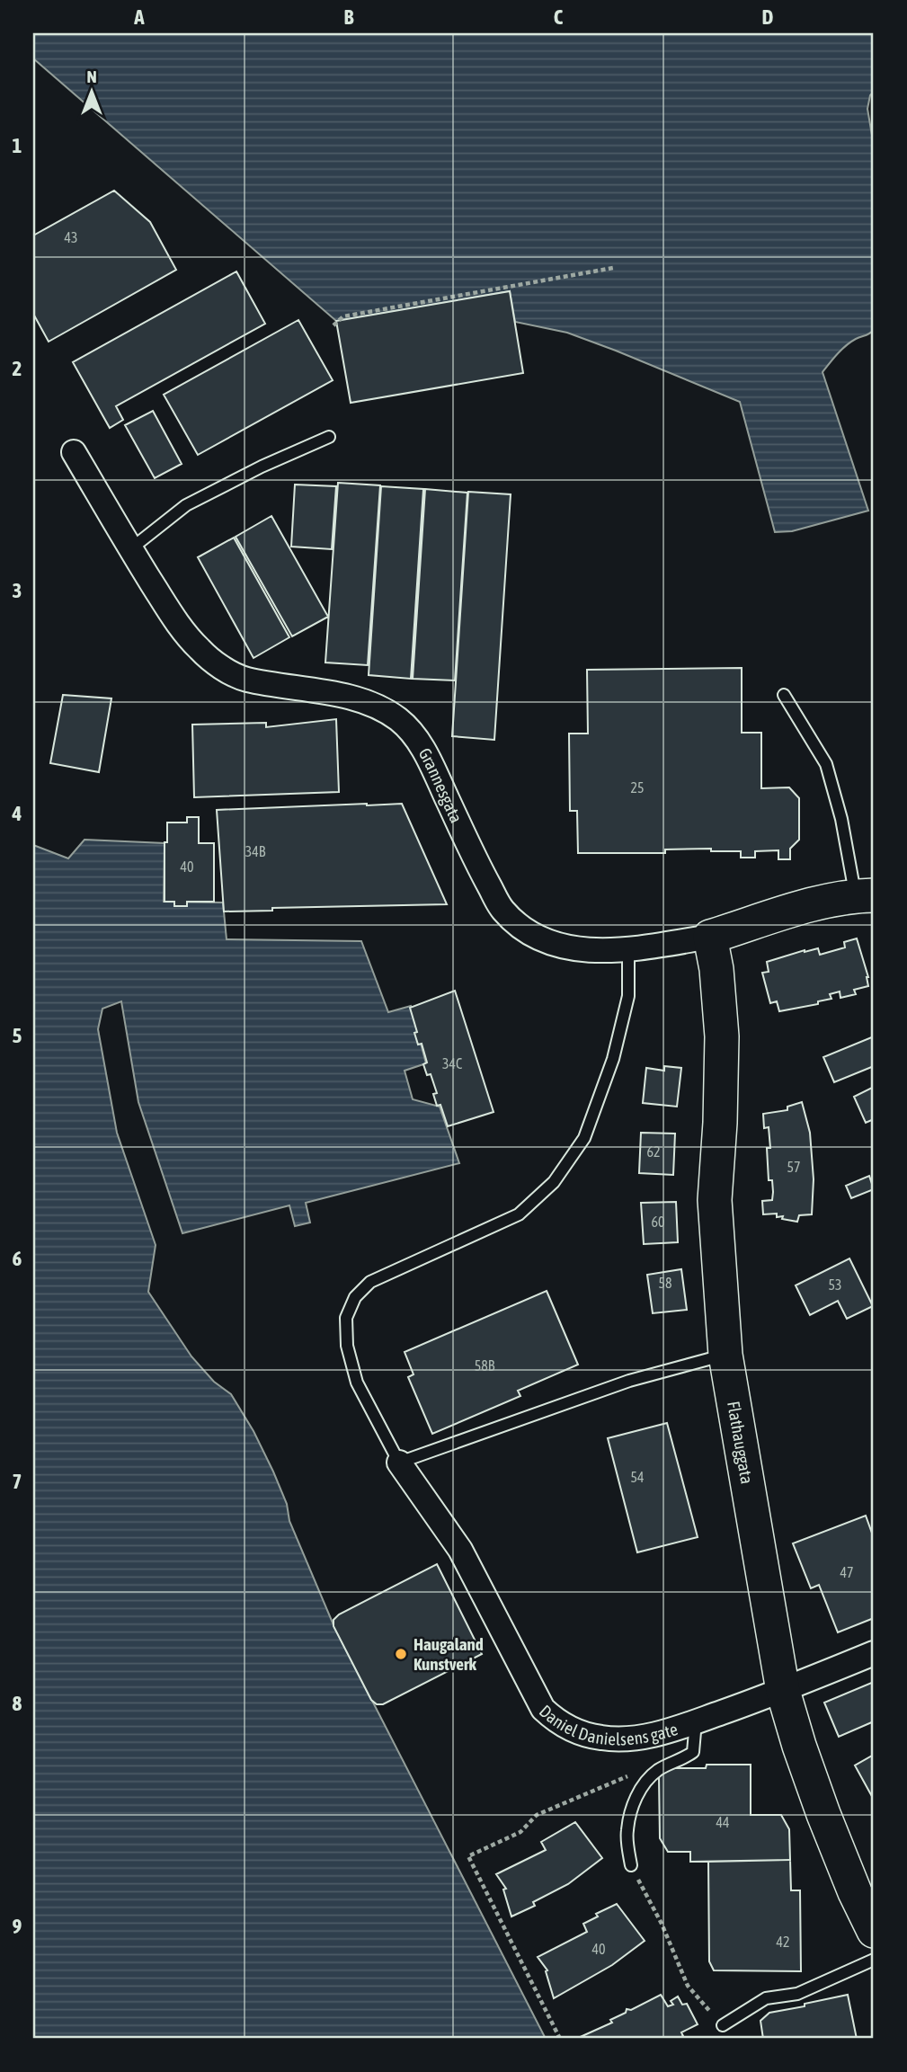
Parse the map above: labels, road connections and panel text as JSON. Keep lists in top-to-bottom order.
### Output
{
  "streets": {
    "street": ["Grannesgata", "Flathauggata", "Daniel Danielsens gate"]
  },
  "crossings": [
    ["Grannesgata", "Flathauggata"],
    ["Flathauggata", "Daniel Danielsens gate"]
  ],
  "places": ["Haugaland Kunstverk"],
  "house_numbers": [
    "43",
    "25",
    "34B",
    "40",
    "34C",
    "62",
    "57",
    "60",
    "58",
    "53",
    "58B",
    "54",
    "47",
    "44",
    "42",
    "40"
  ],
  "north": "top",
  "grid": {
    "columns": [
      "A",
      "B",
      "C",
      "D"
    ],
    "rows": [
      "1",
      "2",
      "3",
      "4",
      "5",
      "6",
      "7",
      "8",
      "9"
    ]
  }
}
